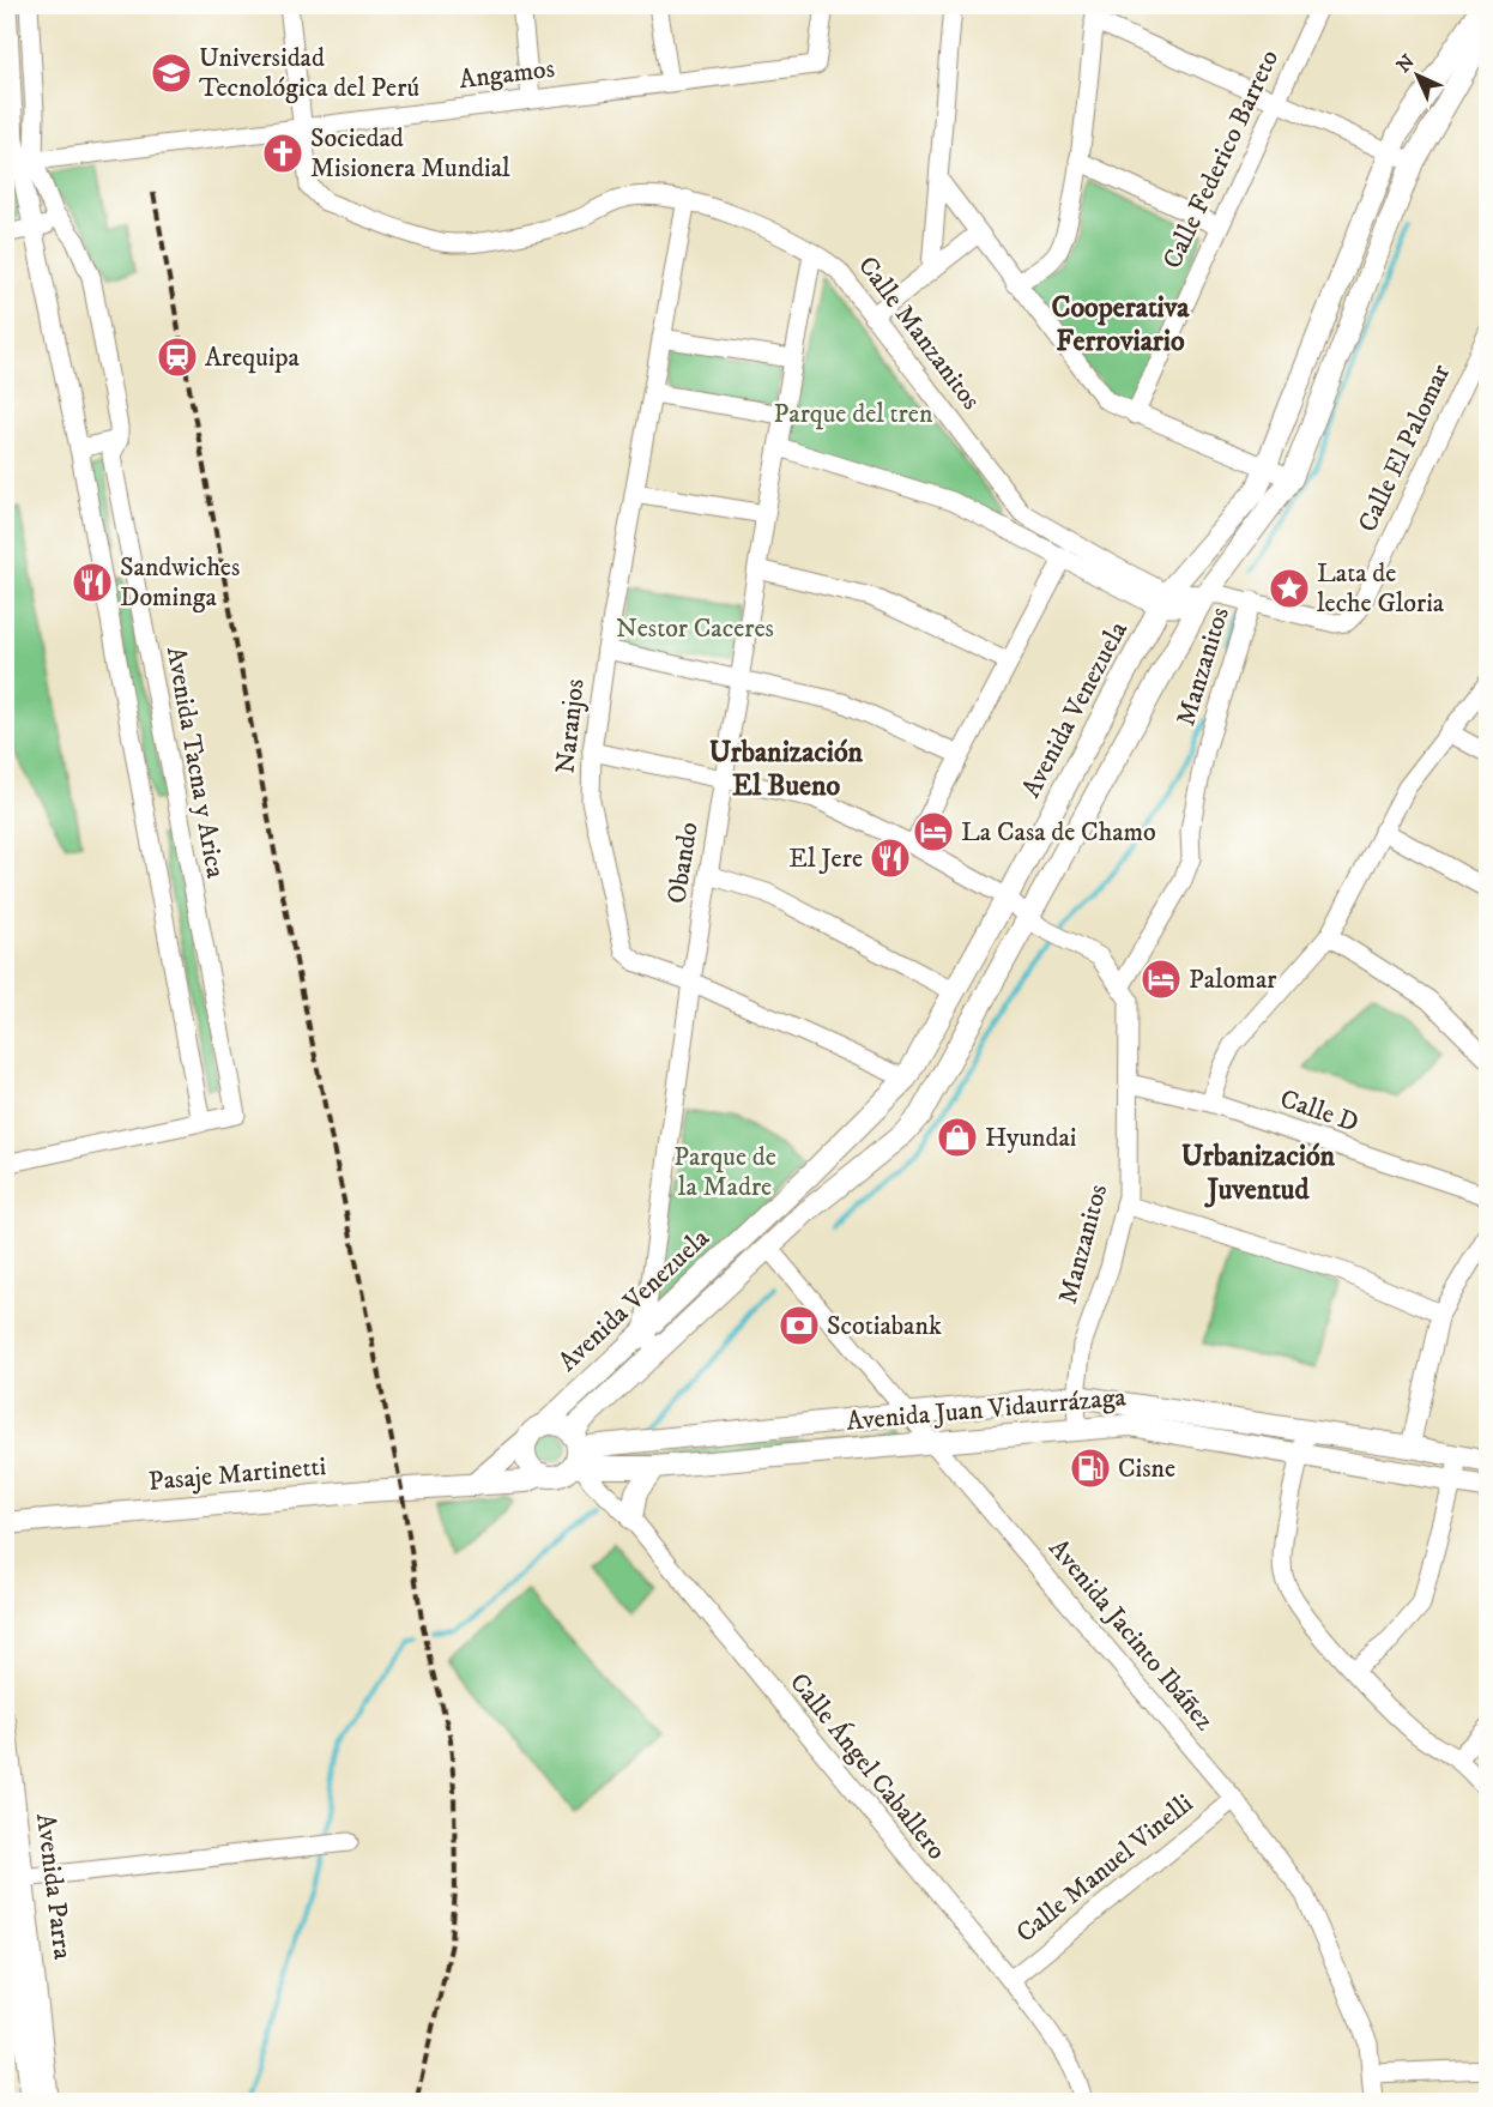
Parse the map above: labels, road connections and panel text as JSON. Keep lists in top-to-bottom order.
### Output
{
  "streets": {
    "main road": [
      "Avenida Venezuela",
      "Avenida Juan Vidaurrázaga",
      "Pasaje Martinetti",
      "Avenida Parra"
    ],
    "street": [
      "Angamos",
      "Calle Federico Barreto",
      "Calle Manzanitos",
      "Calle El Palomar",
      "Manzanitos",
      "Naranjos",
      "Avenida Tacna y Arica",
      "Obando",
      "Calle D",
      "Avenida Jacinto Ibáñez",
      "Calle Ángel Caballero",
      "Calle Manuel Vinelli"
    ]
  },
  "crossings": [
    ["Angamos", "Calle Manzanitos"],
    ["Angamos", "Avenida Tacna y Arica"],
    ["Calle Manzanitos", "Avenida Venezuela"],
    ["Calle Manzanitos", "Naranjos"],
    ["Calle Manzanitos", "Obando"],
    ["Calle El Palomar", "Manzanitos"],
    ["Manzanitos", "Avenida Venezuela"],
    ["Manzanitos", "Naranjos"],
    ["Manzanitos", "Obando"],
    ["Manzanitos", "Calle D"],
    ["Manzanitos", "Avenida Juan Vidaurrázaga"],
    ["Avenida Venezuela", "Naranjos"],
    ["Avenida Venezuela", "Obando"],
    ["Avenida Venezuela", "Avenida Juan Vidaurrázaga"],
    ["Avenida Venezuela", "Pasaje Martinetti"],
    ["Avenida Venezuela", "Avenida Jacinto Ibáñez"],
    ["Avenida Venezuela", "Calle Ángel Caballero"],
    ["Naranjos", "Obando"],
    ["Avenida Juan Vidaurrázaga", "Pasaje Martinetti"],
    ["Avenida Juan Vidaurrázaga", "Avenida Jacinto Ibáñez"],
    ["Avenida Juan Vidaurrázaga", "Calle Ángel Caballero"],
    ["Pasaje Martinetti", "Calle Ángel Caballero"],
    ["Avenida Jacinto Ibáñez", "Calle Manuel Vinelli"],
    ["Calle Ángel Caballero", "Calle Manuel Vinelli"]
  ],
  "districts": ["Cooperativa Ferroviario", "Urbanización El Bueno", "Urbanización Juventud"],
  "parks": ["Parque del tren", "Nestor Caceres", "Parque de la Madre"],
  "places": {
    "school or university": ["Universidad Tecnológica del Perú"],
    "church": ["Sociedad Misionera Mundial"],
    "station": ["Arequipa"],
    "restaurant": ["Sandwiches Dominga", "El Jere"],
    "place": ["Lata de leche Gloria"],
    "hotel": ["La Casa de Chamo", "Palomar"],
    "shop": ["Hyundai"],
    "bank": ["Scotiabank"],
    "fuel station": ["Cisne"]
  },
  "north": "top left"
}
